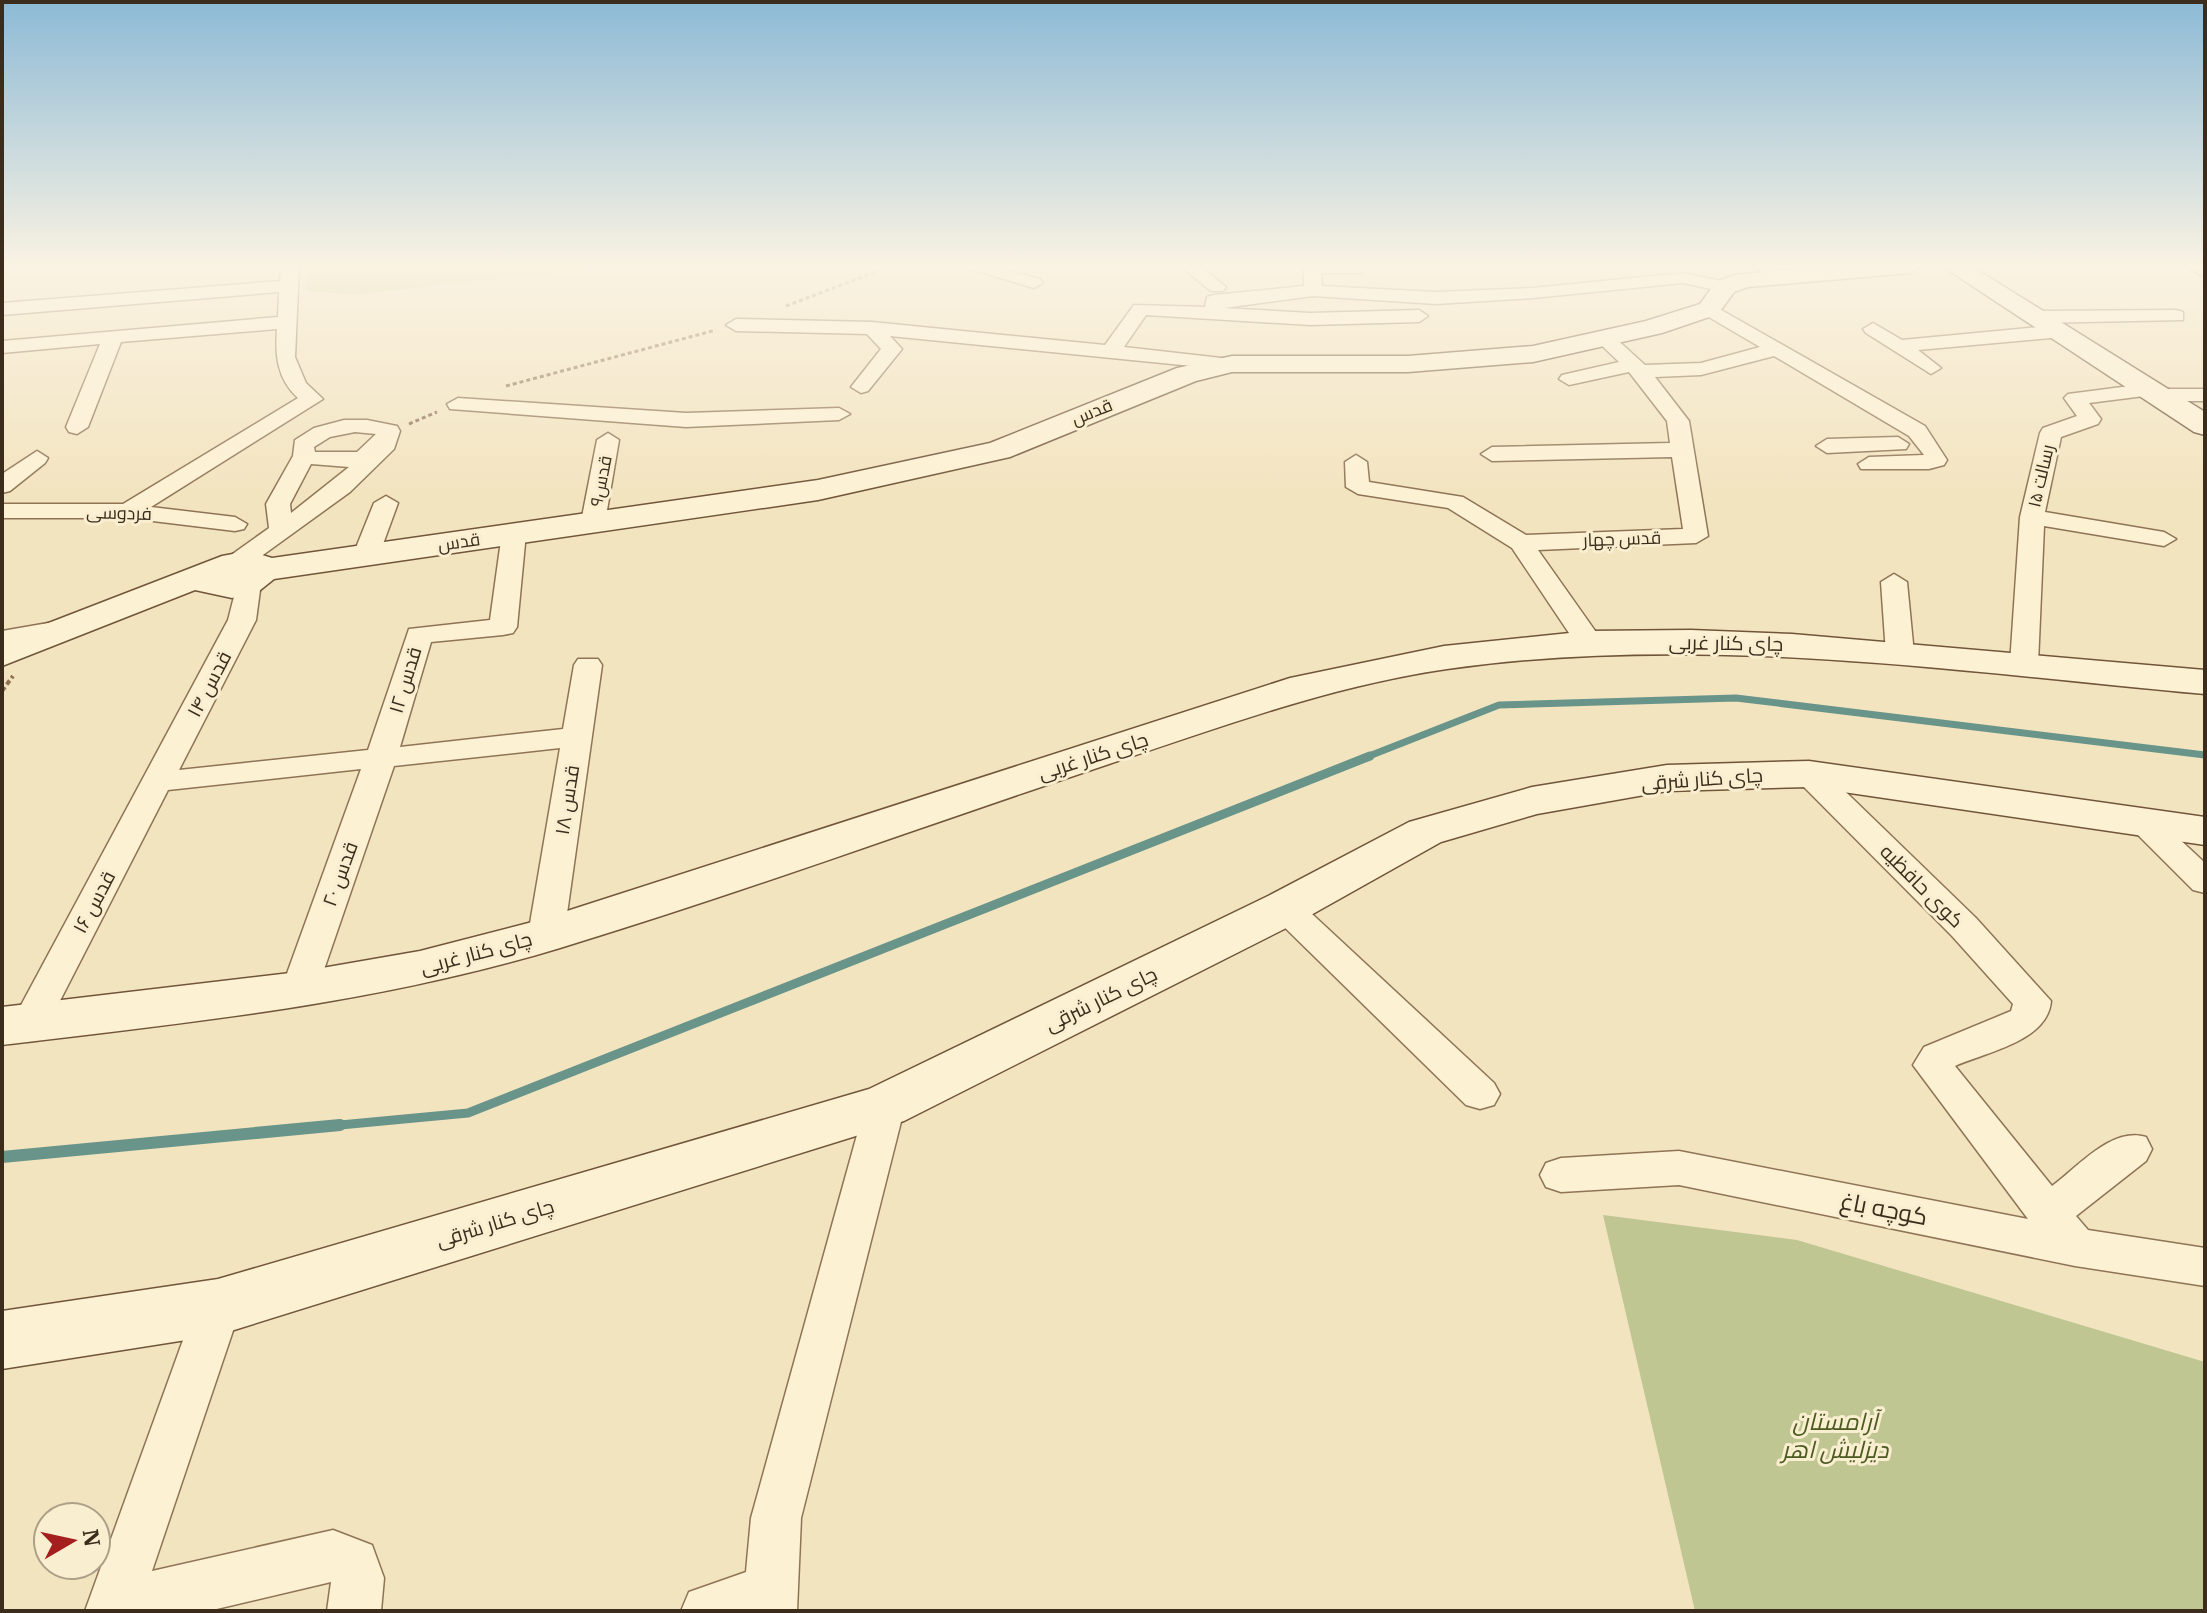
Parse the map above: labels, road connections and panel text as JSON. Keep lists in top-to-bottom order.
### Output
{
  "streets": {
    "street": [
      "قدس",
      "رسالت ۱۵",
      "قدس۹",
      "فردوسی",
      "قدس چهار",
      "چای کنار غربی",
      "قدس ۱۲",
      "قدس ۱۴",
      "چای کنار شرقی",
      "قدس ۱۸",
      "قدس ۲۰",
      "کوی حافظیه",
      "قدس ۱۶",
      "کوچه باغ"
    ]
  },
  "crossings": [
    ["قدس", "قدس۹"],
    ["قدس", "قدس ۱۲"],
    ["قدس", "قدس ۱۴"],
    ["رسالت ۱۵", "چای کنار غربی"],
    ["چای کنار غربی", "قدس ۱۸"],
    ["چای کنار غربی", "قدس ۲۰"],
    ["چای کنار غربی", "قدس ۱۶"],
    ["قدس ۱۲", "قدس ۲۰"],
    ["قدس ۱۴", "قدس ۱۶"],
    ["چای کنار شرقی", "کوی حافظیه"]
  ],
  "parks": ["آرامستان دیزلیش اهر"],
  "north": "right"
}
